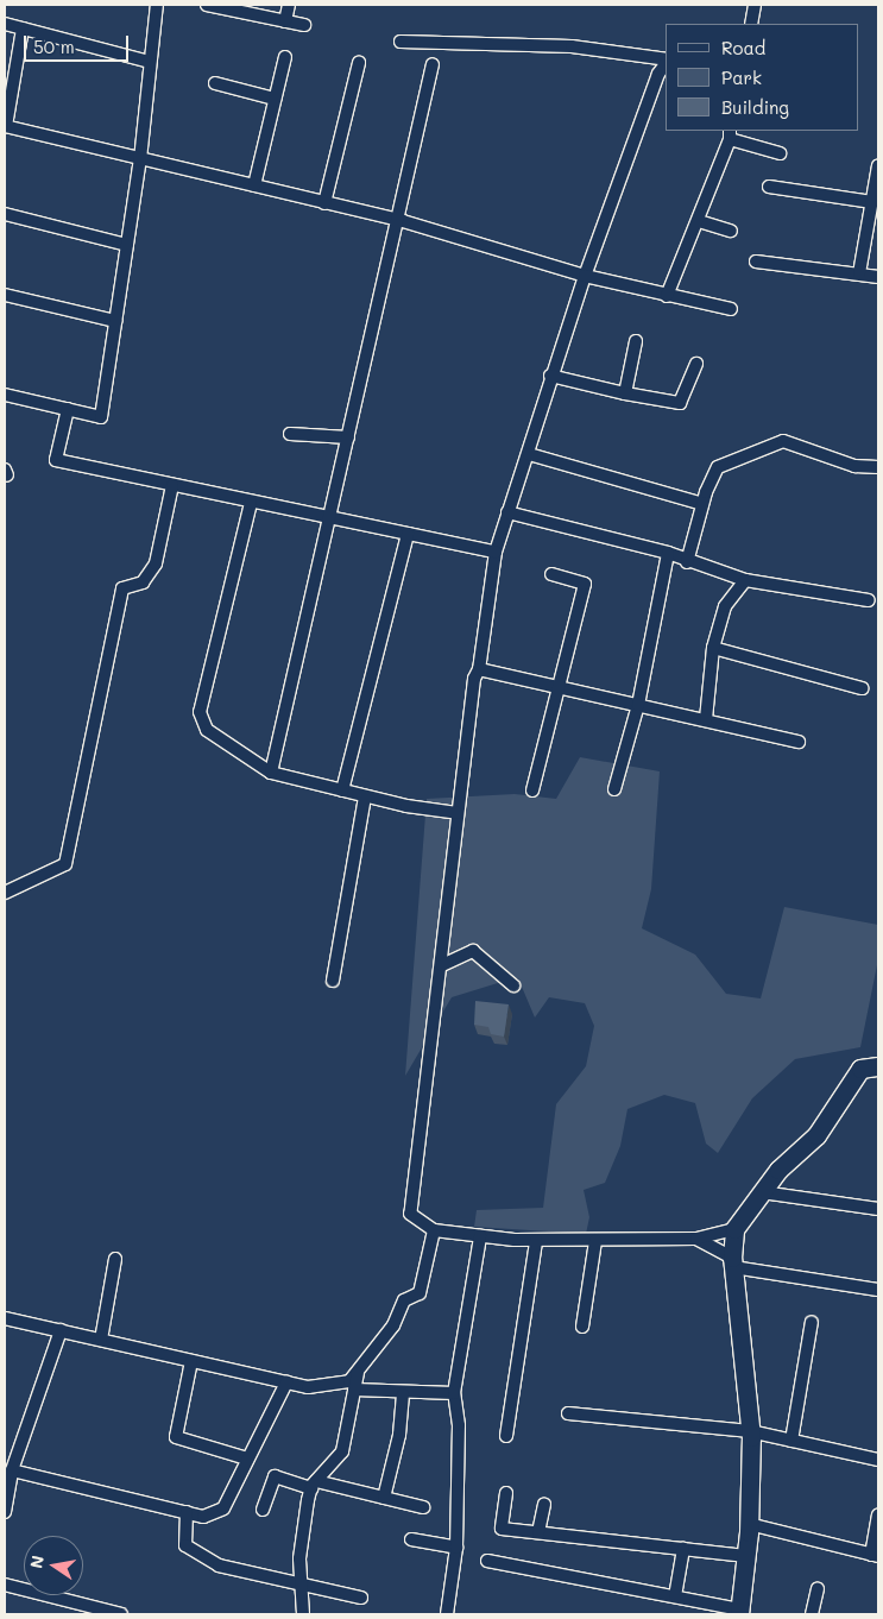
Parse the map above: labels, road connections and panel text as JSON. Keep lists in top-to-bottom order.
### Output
{
  "legend": ["Road", "Park", "Building"],
  "scale_bar": "50 m",
  "north": "left"
}
